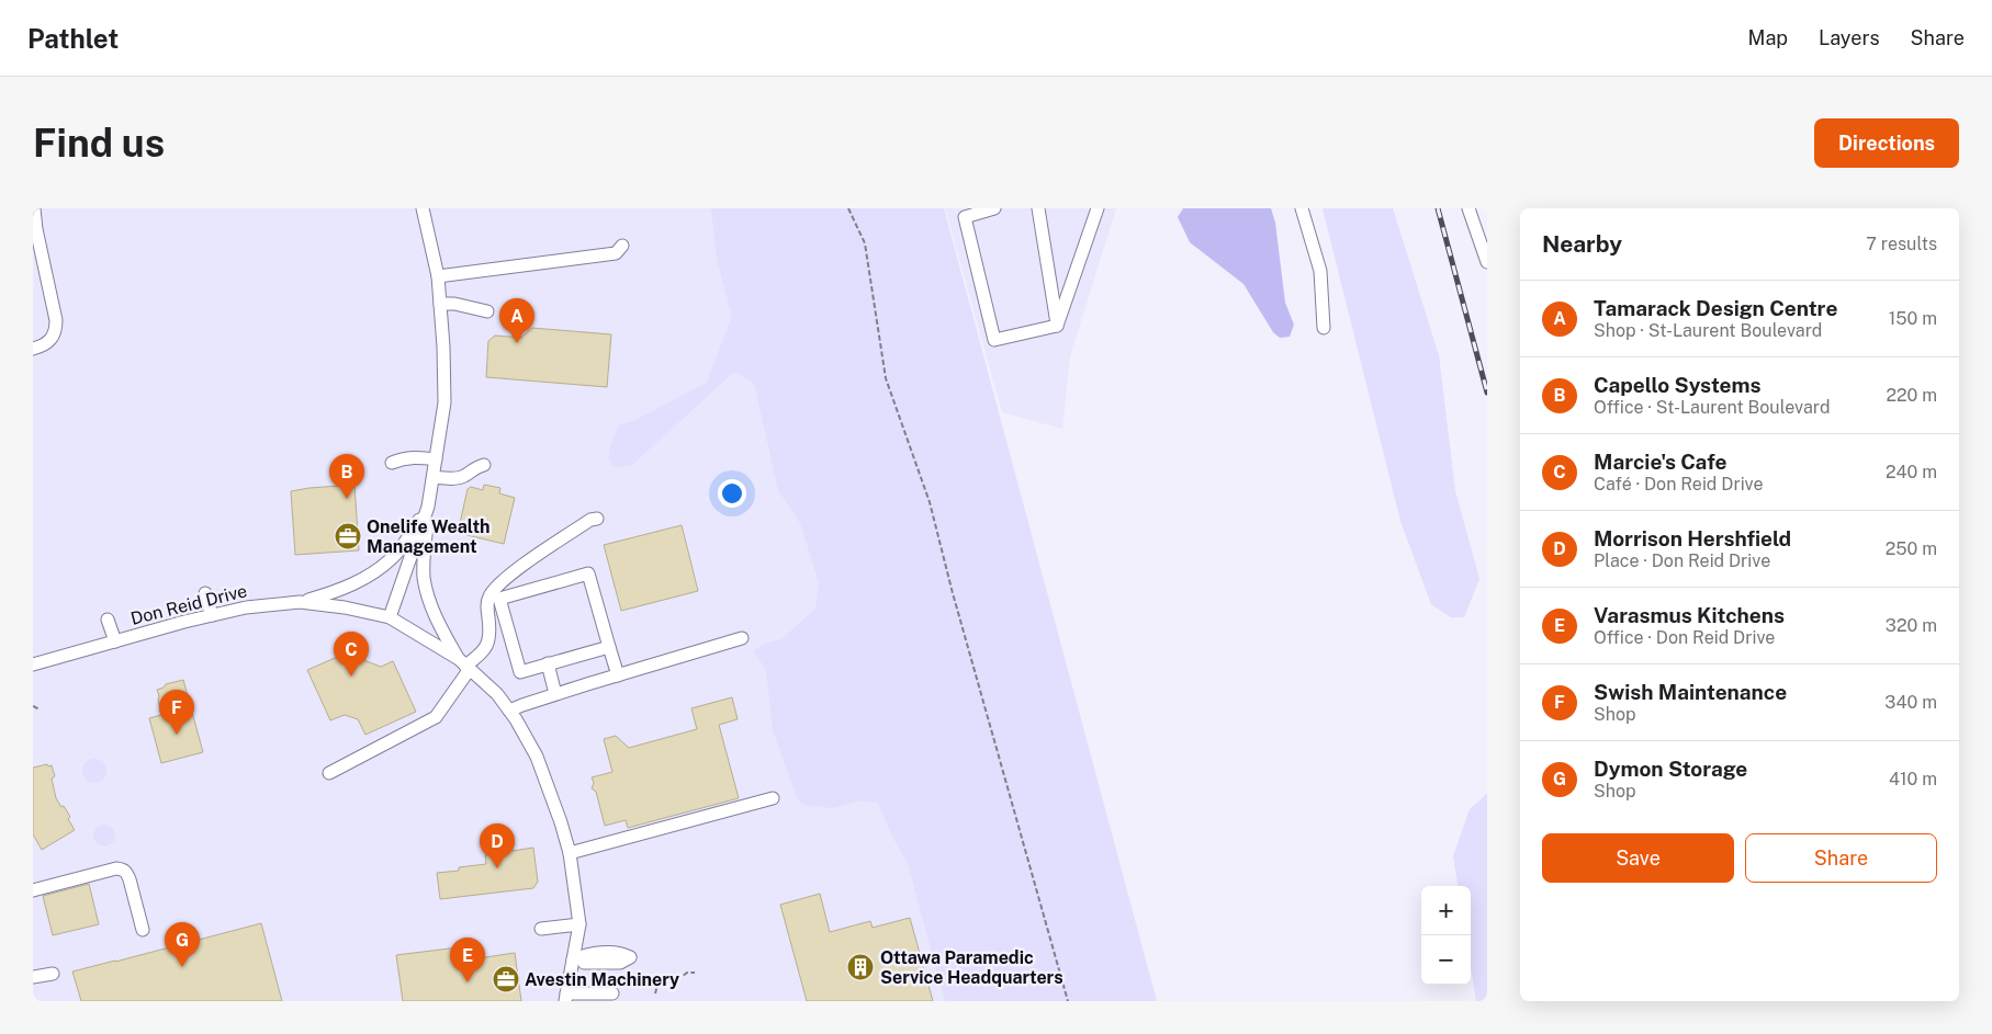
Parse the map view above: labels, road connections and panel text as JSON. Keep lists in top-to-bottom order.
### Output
{
  "streets": {
    "street": ["Don Reid Drive"]
  },
  "places": {
    "office": ["Onelife Wealth Management", "Avestin Machinery"],
    "building": ["Ottawa Paramedic Service Headquarters"]
  },
  "page": {
    "header": "Pathlet",
    "nav": ["Map", "Layers", "Share"],
    "buttons": [
      "Directions",
      ["Save", "Share"]
    ],
    "title": "Find us",
    "heading": ["Nearby", "7 results"],
    "list": [
      {
        "mark": "A",
        "name": "Tamarack Design Centre",
        "note": "Shop · St-Laurent Boulevard",
        "value": "150 m"
      },
      {
        "mark": "B",
        "name": "Capello Systems",
        "note": "Office · St-Laurent Boulevard",
        "value": "220 m"
      },
      {
        "mark": "C",
        "name": "Marcie's Cafe",
        "note": "Café · Don Reid Drive",
        "value": "240 m"
      },
      {
        "mark": "D",
        "name": "Morrison Hershfield",
        "note": "Place · Don Reid Drive",
        "value": "250 m"
      },
      {
        "mark": "E",
        "name": "Varasmus Kitchens",
        "note": "Office · Don Reid Drive",
        "value": "320 m"
      },
      {
        "mark": "F",
        "name": "Swish Maintenance",
        "note": "Shop",
        "value": "340 m"
      },
      {
        "mark": "G",
        "name": "Dymon Storage",
        "note": "Shop",
        "value": "410 m"
      }
    ],
    "pins": [
      "A",
      "B",
      "C",
      "F",
      "D",
      "G",
      "E"
    ],
    "map_buttons": ["+", "−"]
  }
}
